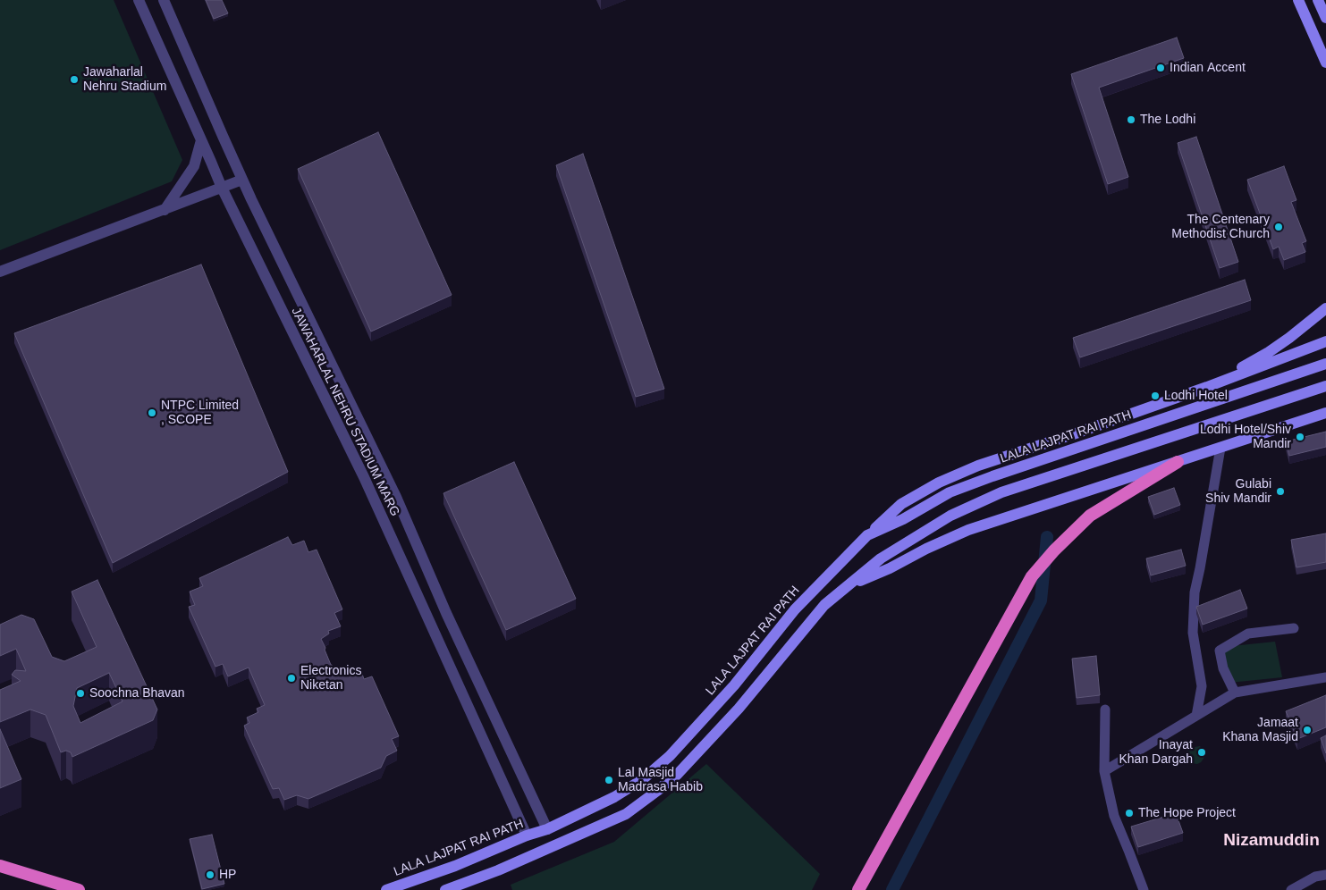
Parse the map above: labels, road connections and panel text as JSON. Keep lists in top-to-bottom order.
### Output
{
  "streets": {
    "main road": ["LALA LAJPAT RAI PATH"],
    "street": ["JAWAHARLAL NEHRU STADIUM MARG"]
  },
  "crossings": [
    ["JAWAHARLAL NEHRU STADIUM MARG", "LALA LAJPAT RAI PATH"]
  ],
  "districts": ["Nizamuddin"],
  "places": [
    "Indian Accent",
    "Jawaharlal Nehru Stadium",
    "The Lodhi",
    "The Centenary Methodist Church",
    "Lodhi Hotel",
    "NTPC Limited , SCOPE",
    "Lodhi Hotel/Shiv Mandir",
    "Gulabi Shiv Mandir",
    "Electronics Niketan",
    "Soochna Bhavan",
    "Jamaat Khana Masjid",
    "Inayat Khan Dargah",
    "Lal Masjid Madrasa Habib",
    "The Hope Project",
    "HP"
  ]
}
